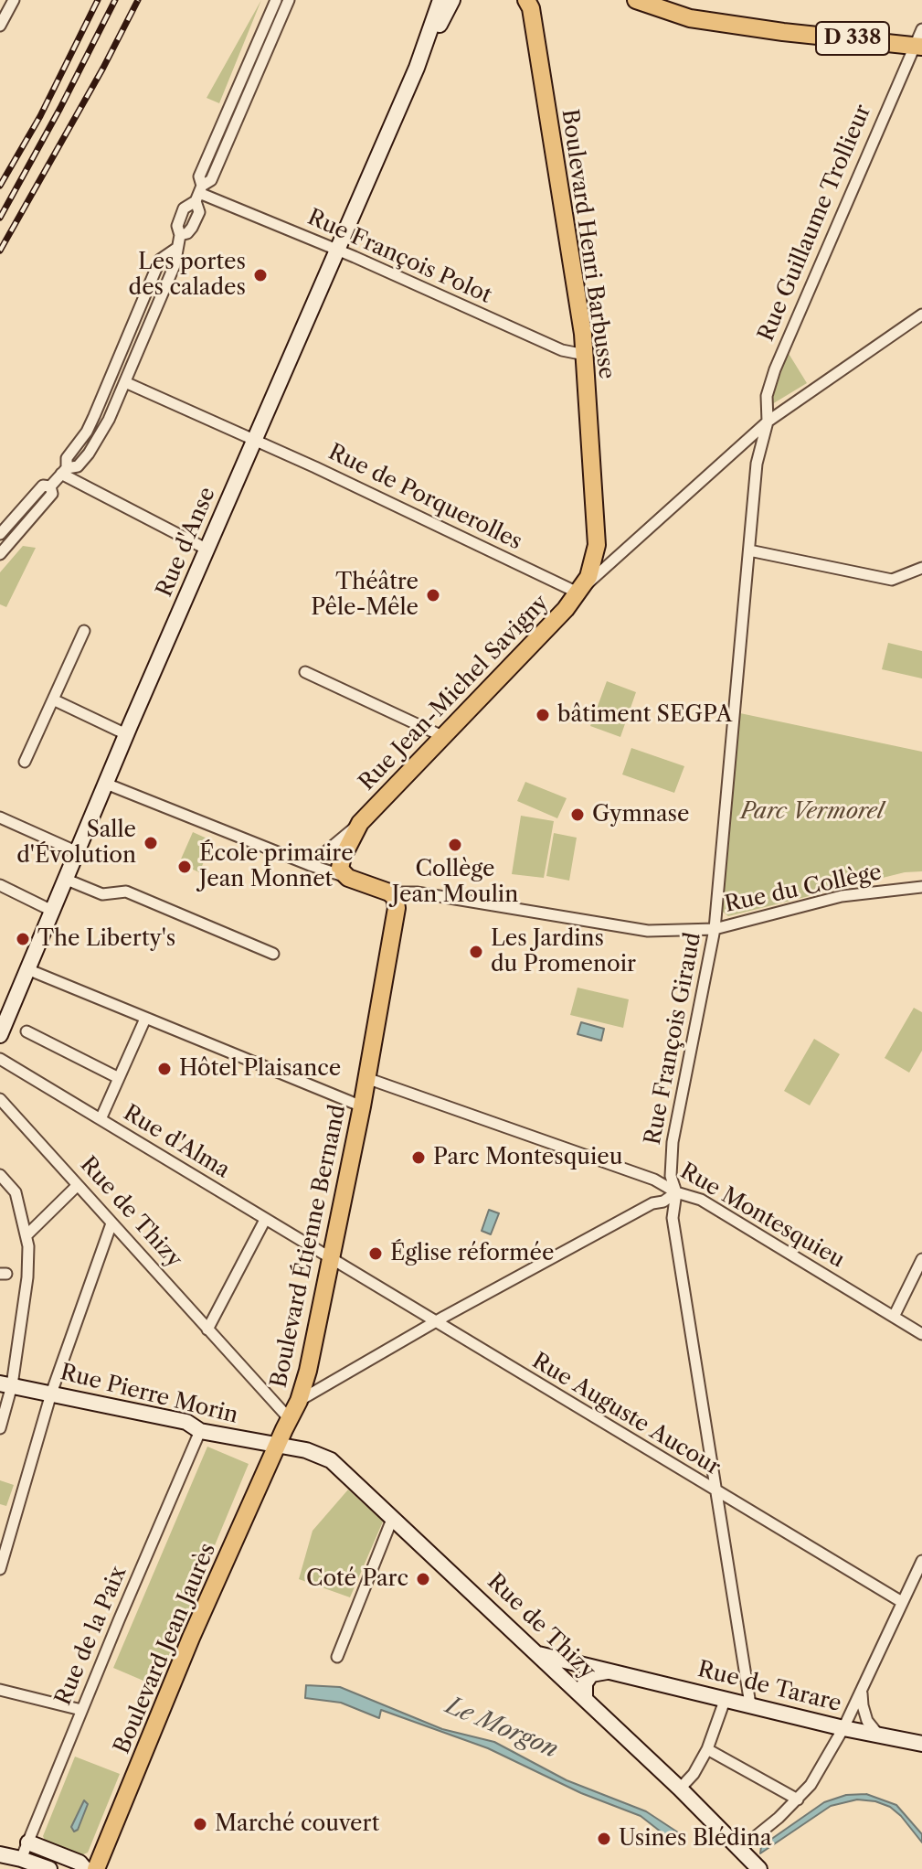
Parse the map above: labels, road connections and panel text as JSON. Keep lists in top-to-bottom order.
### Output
{
  "streets": {
    "main road": [
      "D 338",
      "Boulevard Henri Barbusse",
      "Rue d'Anse",
      "Rue Jean-Michel Savigny",
      "Rue de Thizy",
      "Boulevard Étienne Bernand",
      "Rue Pierre Morin",
      "Boulevard Jean Jaurès",
      "Rue de Tarare"
    ],
    "street": [
      "Rue Guillaume Trollieur",
      "Rue François Polot",
      "Rue de Porquerolles",
      "Rue du Collège",
      "Rue François Giraud",
      "Rue d'Alma",
      "Rue Montesquieu",
      "Rue Auguste Aucour",
      "Rue de la Paix"
    ]
  },
  "crossings": [
    ["D 338", "Rue Guillaume Trollieur"],
    ["Rue Guillaume Trollieur", "Rue Jean-Michel Savigny"],
    ["Rue Guillaume Trollieur", "Rue François Giraud"],
    ["Boulevard Henri Barbusse", "Rue François Polot"],
    ["Boulevard Henri Barbusse", "Rue Jean-Michel Savigny"],
    ["Rue François Polot", "Rue d'Anse"],
    ["Rue de Porquerolles", "Rue d'Anse"],
    ["Rue de Porquerolles", "Rue Jean-Michel Savigny"],
    ["Rue Jean-Michel Savigny", "Rue François Giraud"],
    ["Rue du Collège", "Rue François Giraud"],
    ["Rue du Collège", "Boulevard Étienne Bernand"],
    ["Rue François Giraud", "Rue Montesquieu"],
    ["Rue François Giraud", "Rue Auguste Aucour"],
    ["Rue François Giraud", "Rue de Tarare"],
    ["Rue d'Alma", "Boulevard Étienne Bernand"],
    ["Rue d'Alma", "Rue Auguste Aucour"],
    ["Rue de Thizy", "Boulevard Étienne Bernand"],
    ["Rue de Thizy", "Rue Pierre Morin"],
    ["Rue de Thizy", "Boulevard Jean Jaurès"],
    ["Rue de Thizy", "Rue de Tarare"],
    ["Rue Montesquieu", "Boulevard Étienne Bernand"],
    ["Boulevard Étienne Bernand", "Rue Pierre Morin"],
    ["Boulevard Étienne Bernand", "Rue Auguste Aucour"],
    ["Boulevard Étienne Bernand", "Boulevard Jean Jaurès"],
    ["Rue Pierre Morin", "Rue de la Paix"],
    ["Rue Pierre Morin", "Boulevard Jean Jaurès"]
  ],
  "water": ["Le Morgon"],
  "parks": ["Parc Vermorel"],
  "places": [
    "Les portes des calades",
    "Théâtre Pêle-Mêle",
    "bâtiment SEGPA",
    "Gymnase",
    "Salle d'Évolution",
    "Collège Jean Moulin",
    "École primaire Jean Monnet",
    "The Liberty's",
    "Les Jardins du Promenoir",
    "Hôtel Plaisance",
    "Parc Montesquieu",
    "Église réformée",
    "Coté Parc",
    "Marché couvert",
    "Usines Blédina"
  ]
}
